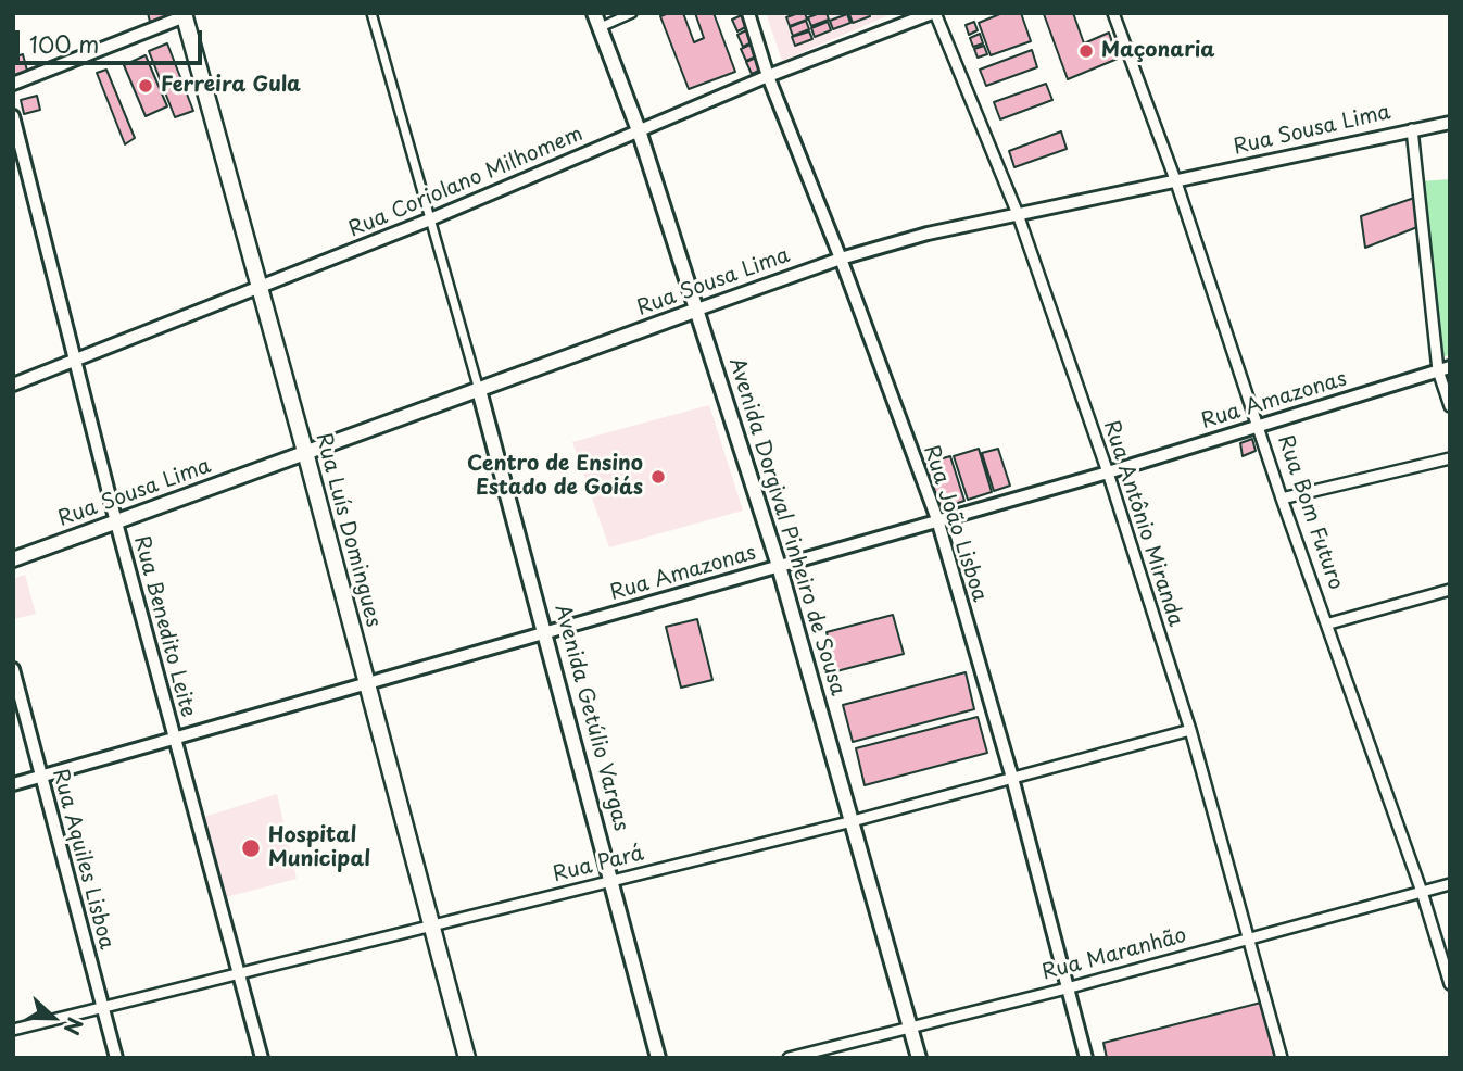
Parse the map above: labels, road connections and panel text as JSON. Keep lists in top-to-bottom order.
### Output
{
  "streets": {
    "main road": [
      "Rua Sousa Lima",
      "Avenida Dorgival Pinheiro de Sousa",
      "Rua Luís Domingues",
      "Avenida Getúlio Vargas"
    ],
    "street": [
      "Rua Coriolano Milhomem",
      "Rua Amazonas",
      "Rua Bom Futuro",
      "Rua João Lisboa",
      "Rua Antônio Miranda",
      "Rua Benedito Leite",
      "Rua Aquiles Lisboa",
      "Rua Pará",
      "Rua Maranhão"
    ]
  },
  "crossings": [
    ["Rua Sousa Lima", "Rua Bom Futuro"],
    ["Rua Sousa Lima", "Rua João Lisboa"],
    ["Rua Sousa Lima", "Rua Antônio Miranda"],
    ["Rua Sousa Lima", "Avenida Dorgival Pinheiro de Sousa"],
    ["Rua Sousa Lima", "Rua Luís Domingues"],
    ["Rua Sousa Lima", "Rua Benedito Leite"],
    ["Rua Sousa Lima", "Avenida Getúlio Vargas"],
    ["Rua Coriolano Milhomem", "Rua João Lisboa"],
    ["Rua Coriolano Milhomem", "Rua Antônio Miranda"],
    ["Rua Coriolano Milhomem", "Avenida Dorgival Pinheiro de Sousa"],
    ["Rua Coriolano Milhomem", "Rua Luís Domingues"],
    ["Rua Coriolano Milhomem", "Rua Benedito Leite"],
    ["Rua Amazonas", "Rua Bom Futuro"],
    ["Rua Amazonas", "Rua João Lisboa"],
    ["Rua Amazonas", "Rua Antônio Miranda"],
    ["Rua Amazonas", "Avenida Dorgival Pinheiro de Sousa"],
    ["Rua Amazonas", "Rua Luís Domingues"],
    ["Rua Amazonas", "Rua Benedito Leite"],
    ["Rua Amazonas", "Avenida Getúlio Vargas"],
    ["Rua Amazonas", "Rua Aquiles Lisboa"],
    ["Rua Bom Futuro", "Rua Maranhão"],
    ["Rua João Lisboa", "Rua Pará"],
    ["Rua João Lisboa", "Rua Maranhão"],
    ["Rua Antônio Miranda", "Rua Pará"],
    ["Rua Antônio Miranda", "Rua Maranhão"],
    ["Avenida Dorgival Pinheiro de Sousa", "Rua Pará"],
    ["Avenida Dorgival Pinheiro de Sousa", "Rua Maranhão"],
    ["Rua Luís Domingues", "Rua Pará"],
    ["Rua Benedito Leite", "Rua Pará"],
    ["Avenida Getúlio Vargas", "Rua Pará"],
    ["Rua Aquiles Lisboa", "Rua Pará"]
  ],
  "places": [
    "Maçonaria",
    "Ferreira Gula",
    "Centro de Ensino Estado de Goiás",
    "Hospital Municipal"
  ],
  "scale_bar": "100 m",
  "north": "right"
}
